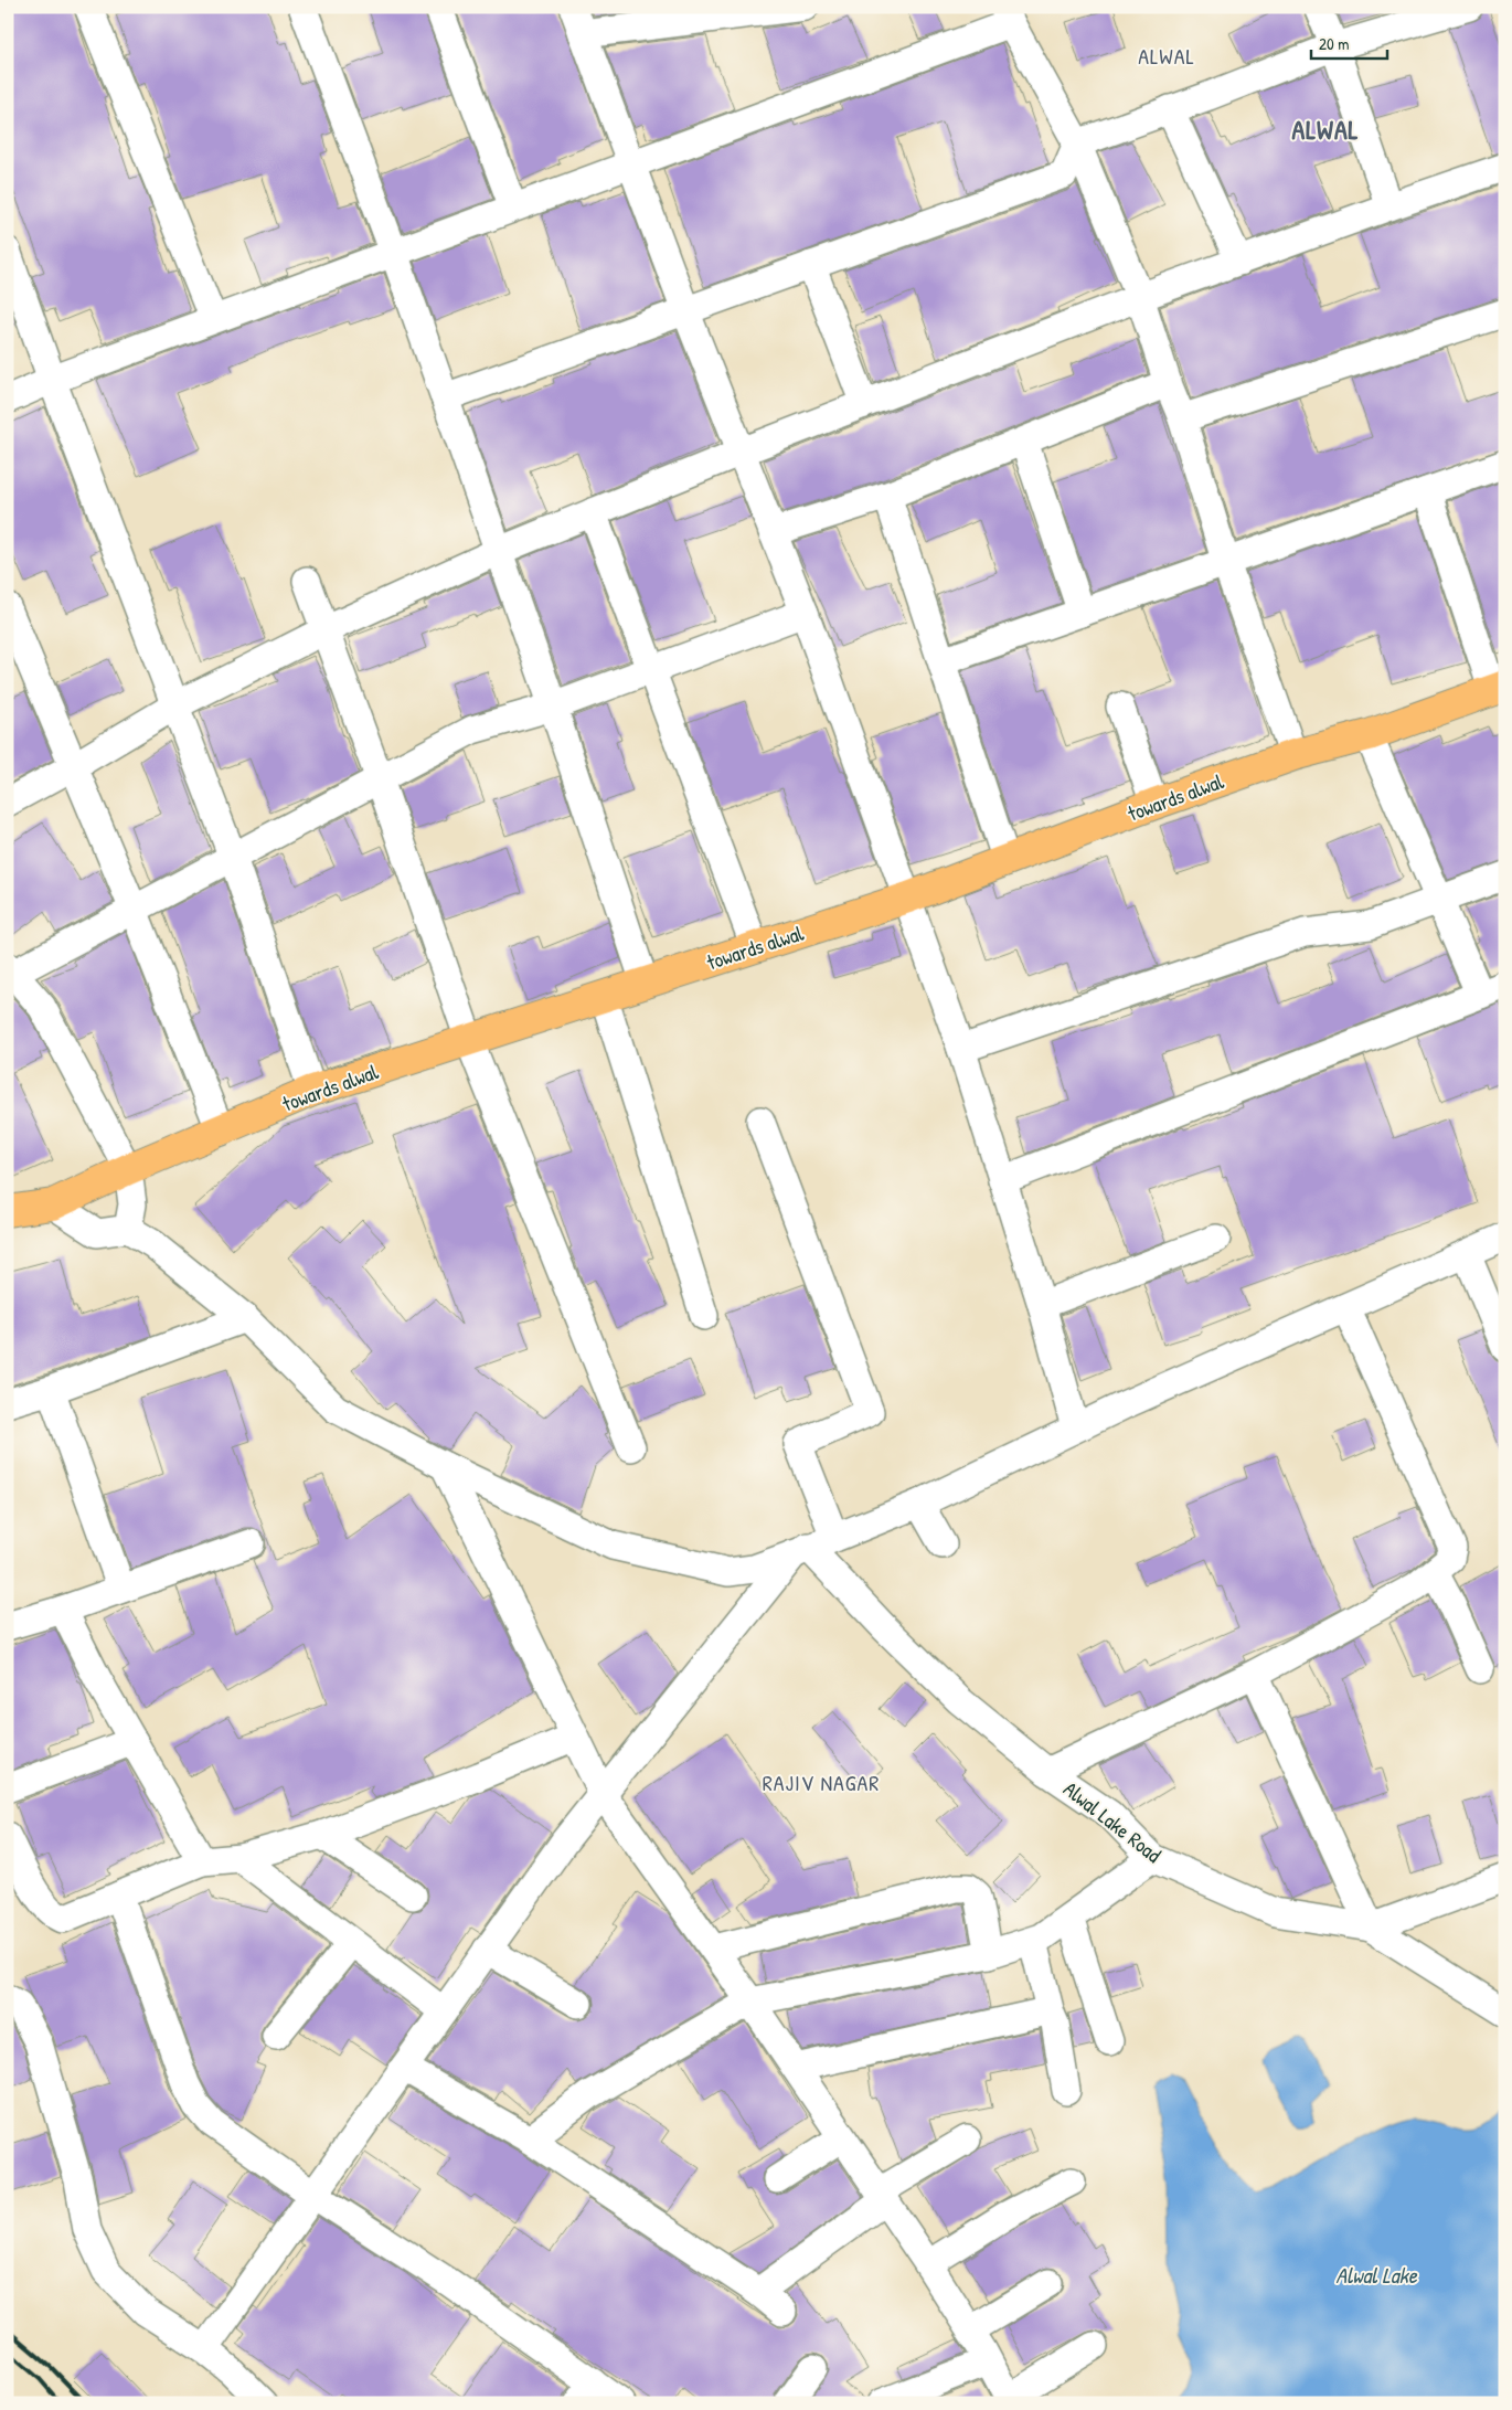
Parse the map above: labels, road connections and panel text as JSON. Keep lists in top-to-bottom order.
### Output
{
  "streets": {
    "main road": ["towards alwal"],
    "street": ["Alwal Lake Road"]
  },
  "districts": ["ALWAL", "ALWAL", "RAJIV NAGAR"],
  "water": ["Alwal Lake"],
  "scale_bar": "20 m"
}
